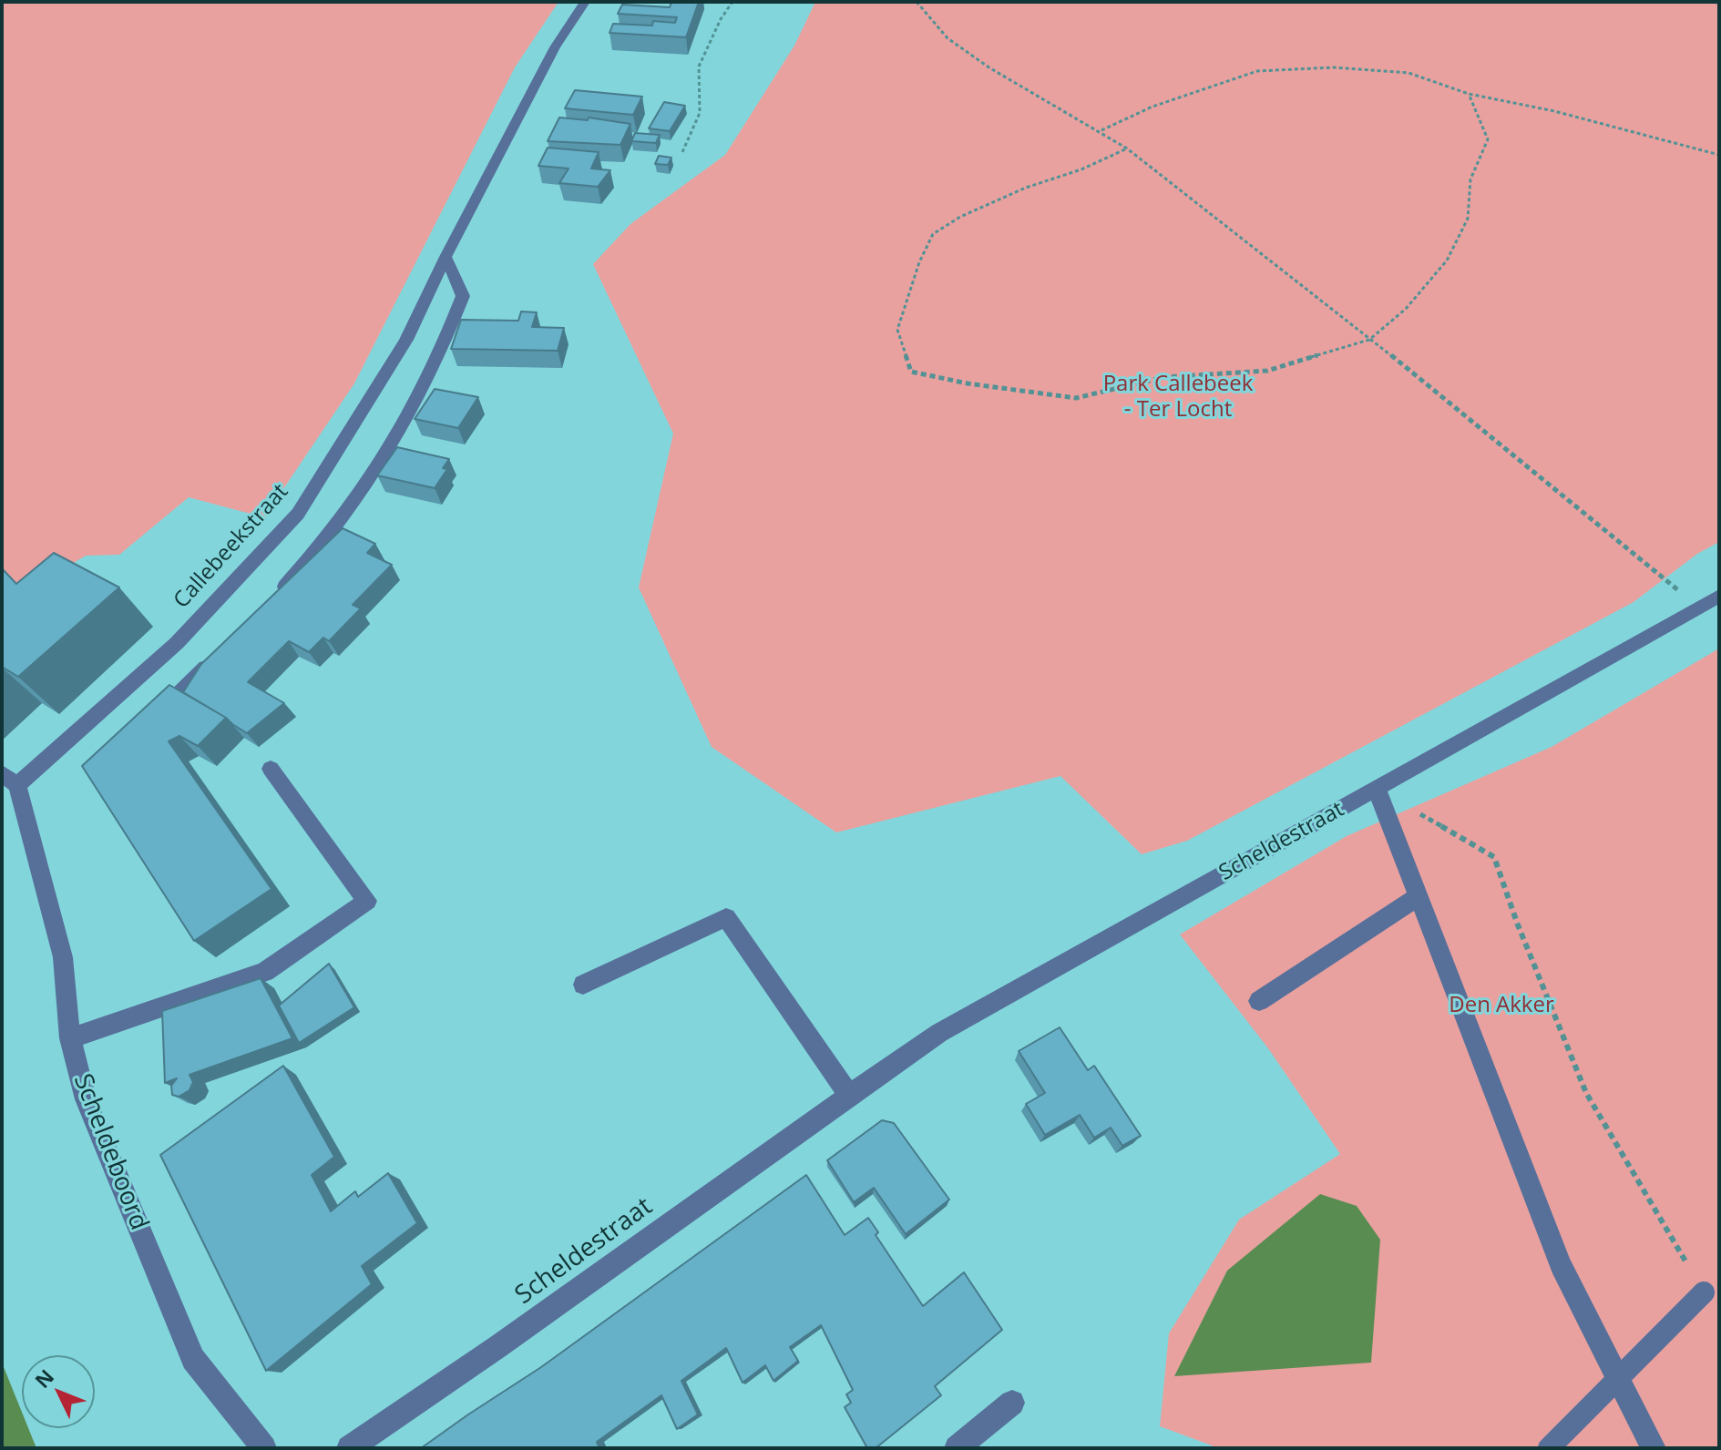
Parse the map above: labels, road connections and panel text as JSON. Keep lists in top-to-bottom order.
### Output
{
  "streets": {
    "street": ["Callebeekstraat", "Scheldestraat", "Scheldeboord"]
  },
  "crossings": [
    ["Callebeekstraat", "Scheldeboord"]
  ],
  "parks": ["Park Callebeek - Ter Locht", "Den Akker"],
  "north": "top left"
}
